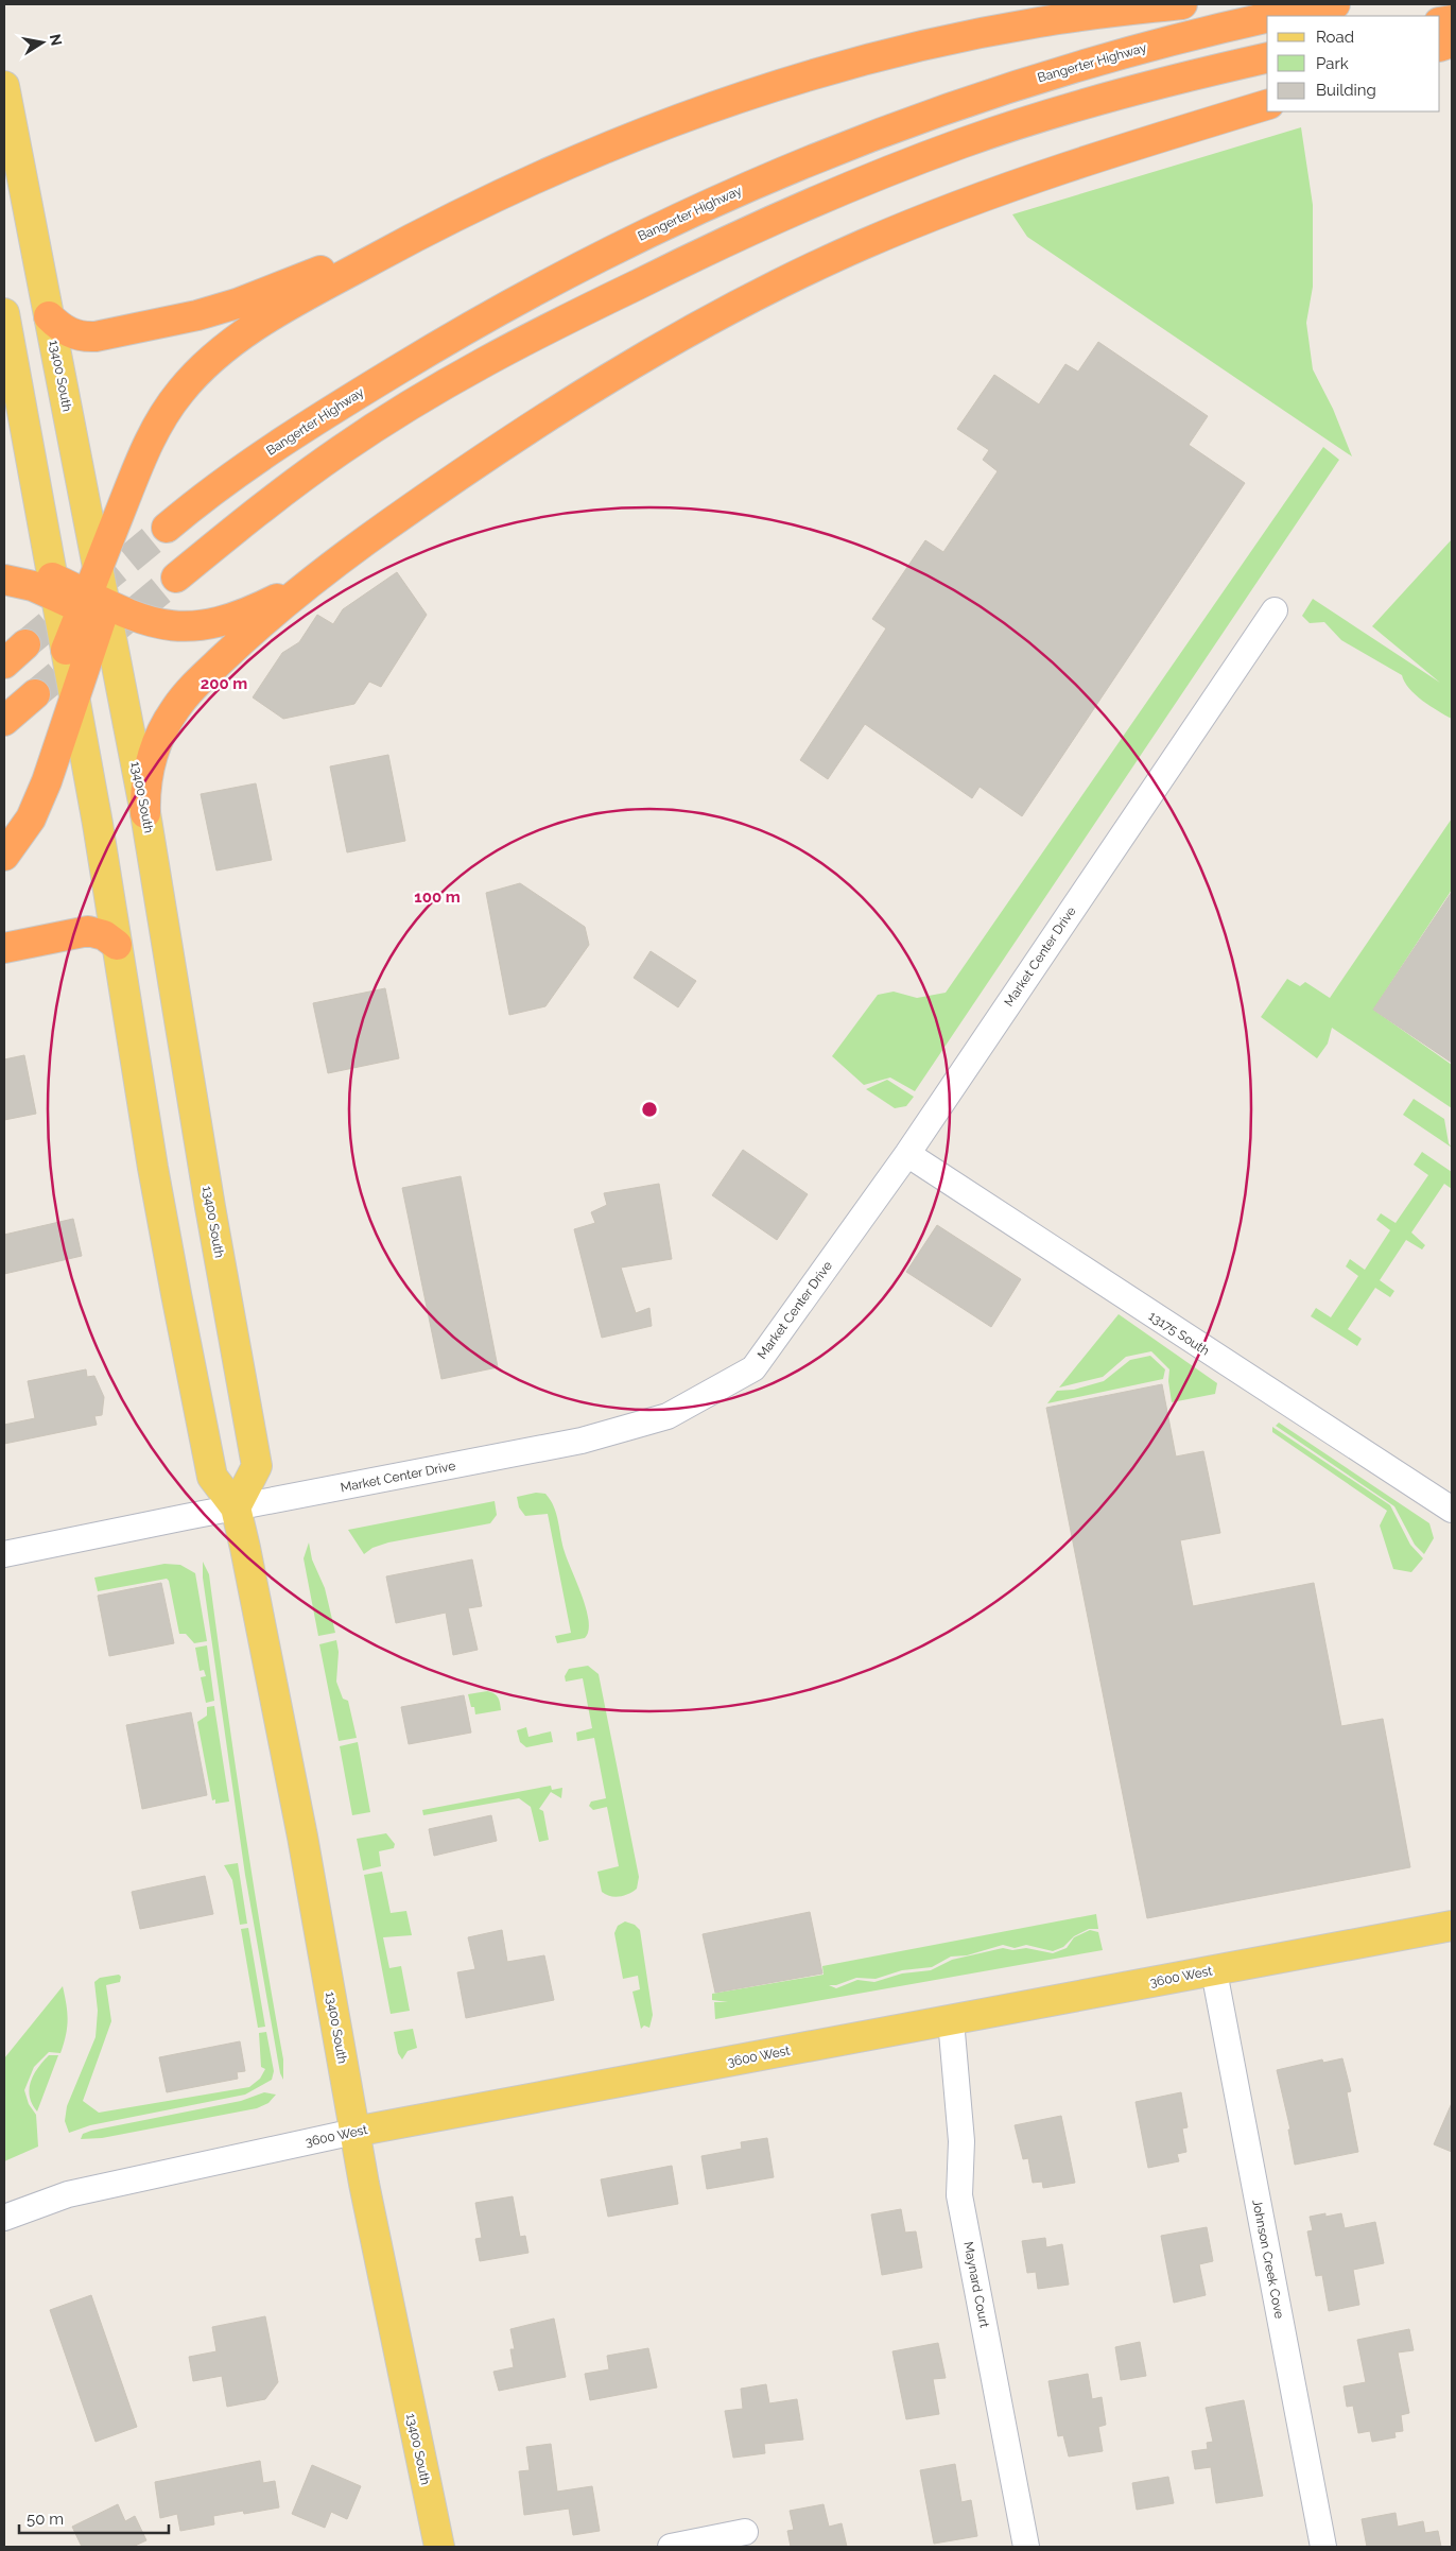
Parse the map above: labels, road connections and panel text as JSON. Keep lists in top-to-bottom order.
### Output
{
  "streets": {
    "highway": ["Bangerter Highway"],
    "main road": ["13400 South", "3600 West"],
    "street": [
      "Market Center Drive",
      "13175 South",
      "Johnson Creek Cove",
      "Maynard Court"
    ]
  },
  "crossings": [
    ["13400 South", "Market Center Drive"],
    ["13400 South", "3600 West"],
    ["Market Center Drive", "13175 South"],
    ["3600 West", "Johnson Creek Cove"],
    ["3600 West", "Maynard Court"]
  ],
  "legend": ["Road", "Park", "Building"],
  "scale_bar": "50 m",
  "north": "right",
  "rings": ["200 m", "100 m"]
}
